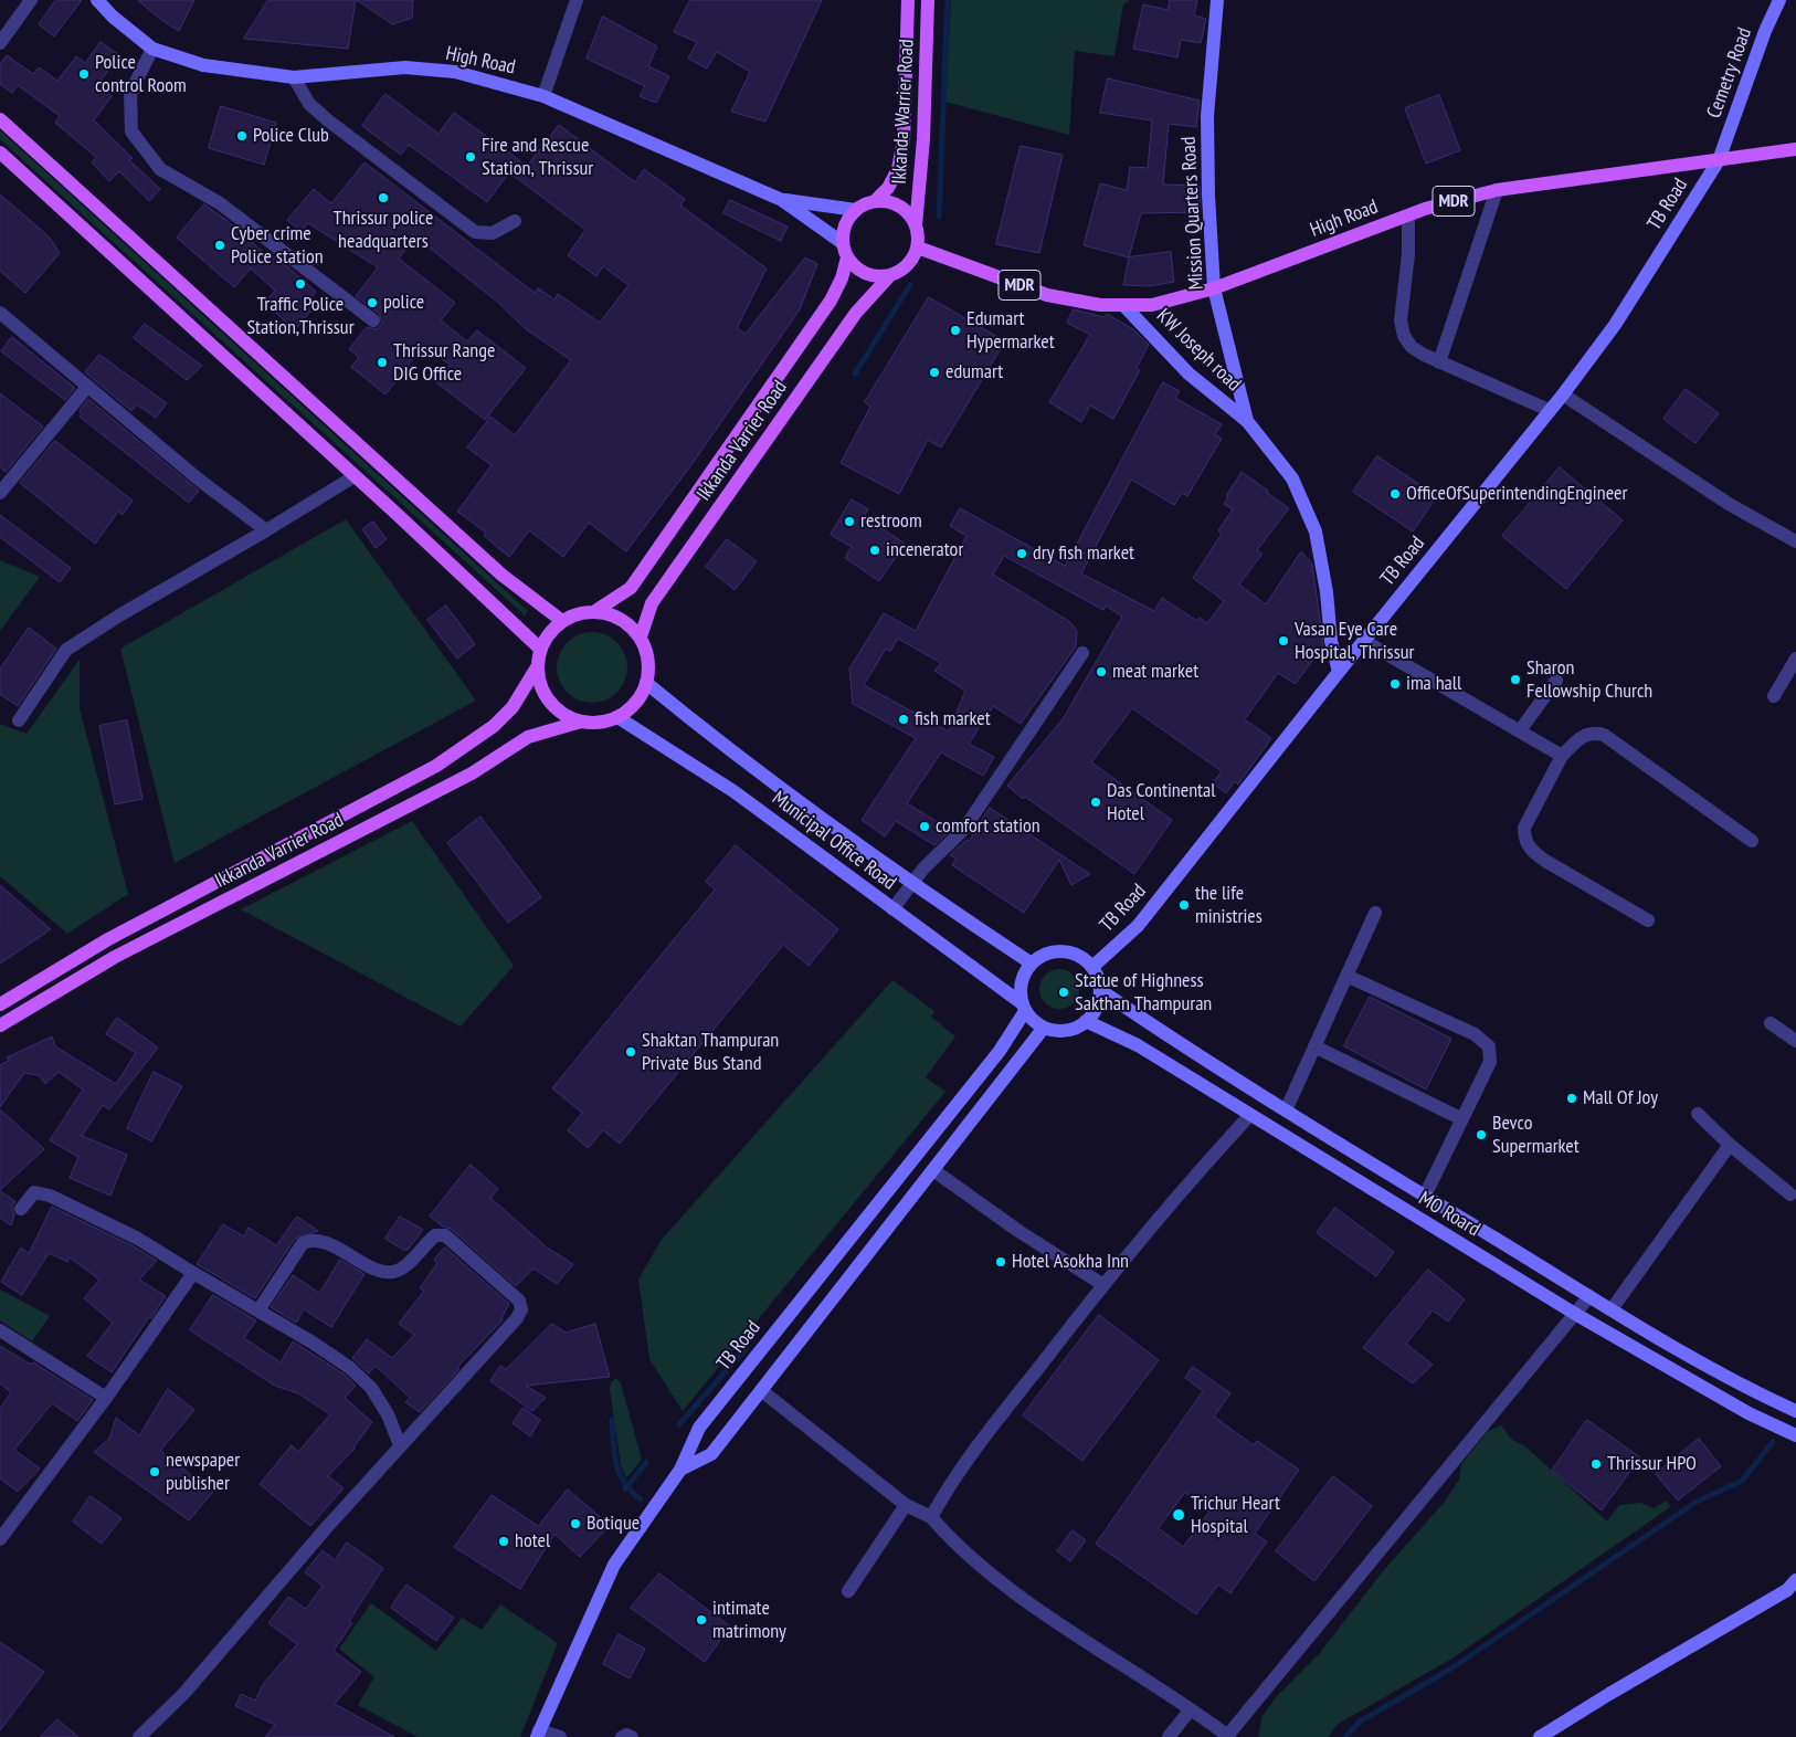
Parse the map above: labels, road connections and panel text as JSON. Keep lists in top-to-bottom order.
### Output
{
  "streets": {
    "main road": [
      "High Road",
      "Cemetry Road",
      "Ikkanda Warrier Road",
      "MDR",
      "TB Road",
      "Mission Quarters Road",
      "KW Joseph road",
      "Ikkanda Varrier Road",
      "Municipal Office Road",
      "MO Roard"
    ]
  },
  "crossings": [
    ["High Road", "Cemetry Road"],
    ["High Road", "Ikkanda Warrier Road"],
    ["High Road", "TB Road"],
    ["High Road", "Mission Quarters Road"],
    ["High Road", "KW Joseph road"],
    ["High Road", "Ikkanda Varrier Road"],
    ["Cemetry Road", "TB Road"],
    ["Ikkanda Warrier Road", "Ikkanda Varrier Road"],
    ["TB Road", "Municipal Office Road"],
    ["TB Road", "MO Roard"],
    ["Mission Quarters Road", "KW Joseph road"],
    ["Ikkanda Varrier Road", "Municipal Office Road"],
    ["Municipal Office Road", "MO Roard"]
  ],
  "places": [
    "Police control Room",
    "Police Club",
    "Fire and Rescue Station, Thrissur",
    "Thrissur police headquarters",
    "Cyber crime Police station",
    "Traffic Police Station,Thrissur",
    "police",
    "Edumart Hypermarket",
    "Thrissur Range DIG Office",
    "edumart",
    "OfficeOfSuperintendingEngineer",
    "restroom",
    "incenerator",
    "dry fish market",
    "Vasan Eye Care Hospital, Thrissur",
    "meat market",
    "Sharon Fellowship Church",
    "ima hall",
    "fish market",
    "Das Continental Hotel",
    "comfort station",
    "the life ministries",
    "Statue of Highness Sakthan Thampuran",
    "Shaktan Thampuran Private Bus Stand",
    "Mall Of Joy",
    "Bevco Supermarket",
    "Hotel Asokha Inn",
    "Thrissur HPO",
    "newspaper publisher",
    "Trichur Heart Hospital",
    "Botique",
    "hotel",
    "intimate matrimony"
  ]
}
